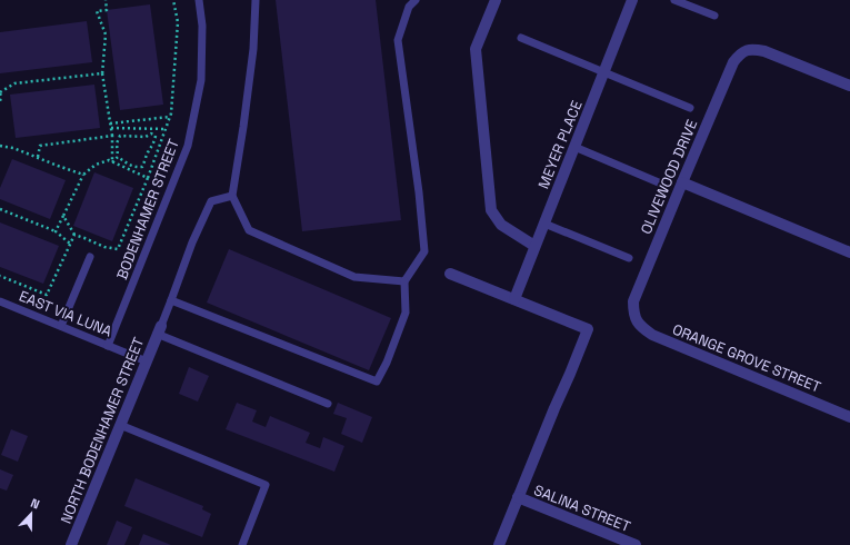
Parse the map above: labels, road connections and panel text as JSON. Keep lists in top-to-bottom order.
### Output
{
  "streets": {
    "street": [
      "MEYER PLACE",
      "OLIVEWOOD DRIVE",
      "ORANGE GROVE STREET",
      "NORTH BODENHAMER STREET",
      "SALINA STREET"
    ],
    "lane": ["BODENHAMER STREET", "EAST VIA LUNA"]
  },
  "crossings": [
    ["OLIVEWOOD DRIVE", "ORANGE GROVE STREET"],
    ["BODENHAMER STREET", "EAST VIA LUNA"],
    ["EAST VIA LUNA", "NORTH BODENHAMER STREET"]
  ],
  "north": "top"
}
